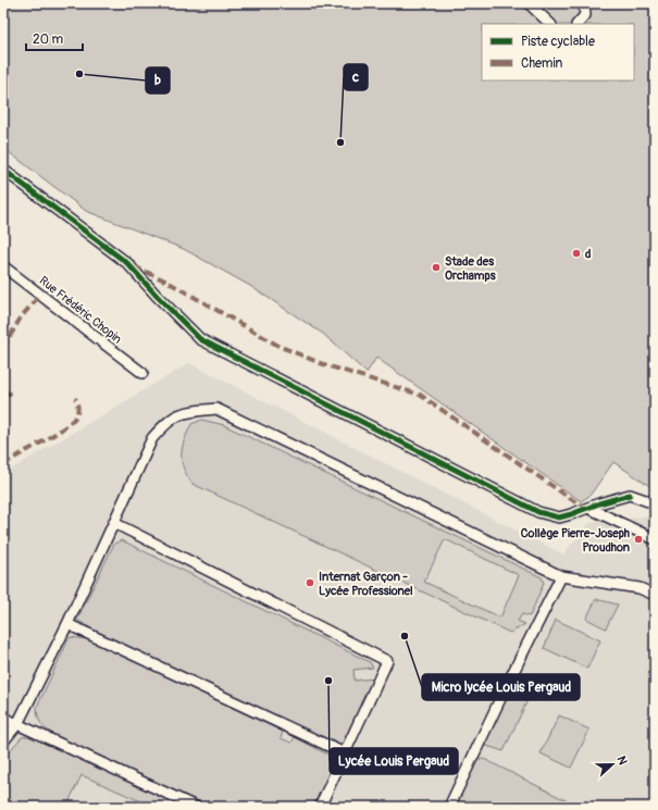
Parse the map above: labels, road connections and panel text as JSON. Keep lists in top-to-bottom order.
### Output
{
  "streets": {
    "lane": ["Rue Frédéric Chopin"]
  },
  "places": [
    "b",
    "c",
    "d",
    "Stade des Orchamps",
    "Collège Pierre-Joseph Proudhon",
    "Internat Garçon - Lycée Professionel",
    "Micro lycée Louis Pergaud",
    "Lycée Louis Pergaud"
  ],
  "legend": ["Piste cyclable", "Chemin"],
  "scale_bar": "20 m",
  "north": "right"
}
